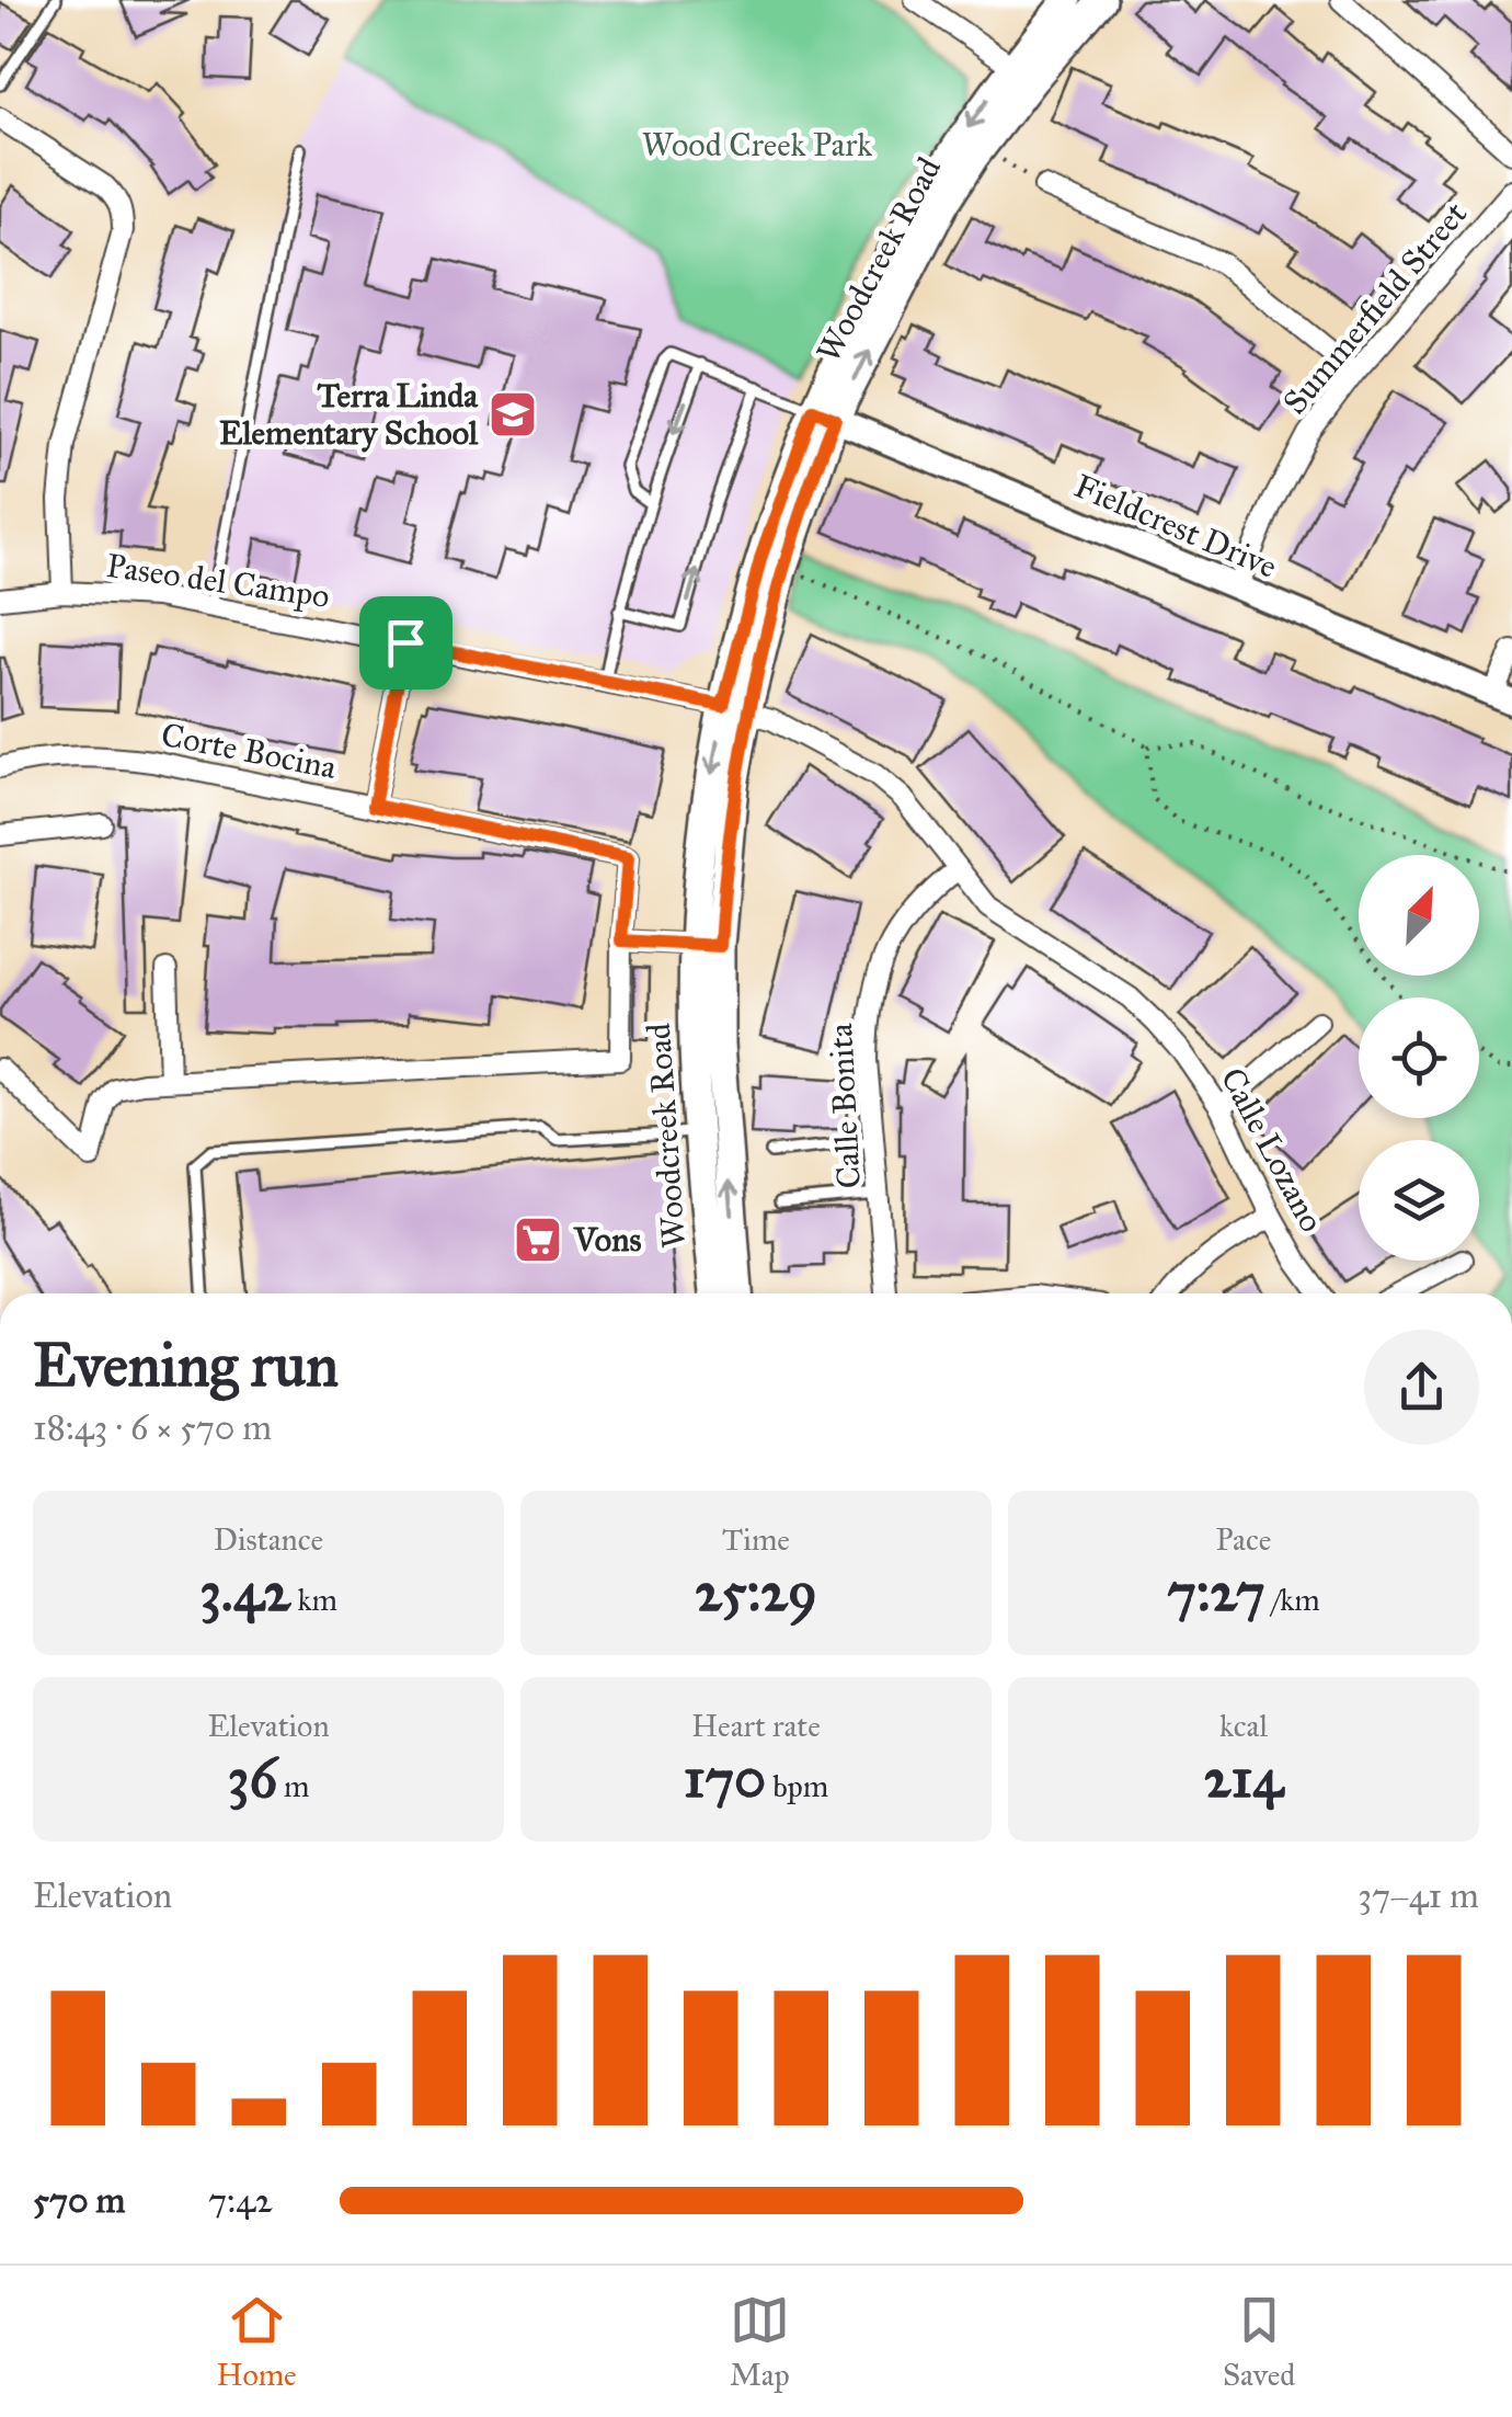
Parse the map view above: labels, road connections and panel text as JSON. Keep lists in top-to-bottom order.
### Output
{
  "streets": {
    "main road": ["Woodcreek Road"],
    "street": [
      "Summerfield Street",
      "Fieldcrest Drive",
      "Paseo del Campo",
      "Corte Bocina",
      "Calle Bonita",
      "Calle Lozano"
    ]
  },
  "crossings": [
    ["Woodcreek Road", "Fieldcrest Drive"],
    ["Woodcreek Road", "Paseo del Campo"],
    ["Woodcreek Road", "Calle Lozano"],
    ["Summerfield Street", "Fieldcrest Drive"],
    ["Paseo del Campo", "Calle Lozano"],
    ["Calle Bonita", "Calle Lozano"]
  ],
  "parks": ["Wood Creek Park"],
  "places": {
    "school or university": ["Terra Linda Elementary School"],
    "supermarket": ["Vons"]
  },
  "north": "top right",
  "page": {
    "heading": ["Evening run", "18:43 · 6 × 570 m"],
    "stats": [
      ["Distance", "3.42 km"],
      ["Time", "25:29"],
      ["Pace", "7:27 /km"],
      ["Elevation", "36 m"],
      ["Heart rate", "170 bpm"],
      ["kcal", "214"]
    ],
    "chart": ["Elevation", "37–41 m"],
    "list": [
      {
        "name": "570 m",
        "note": "7:42"
      }
    ],
    "tabs": ["Home", "Map", "Saved"]
  }
}
